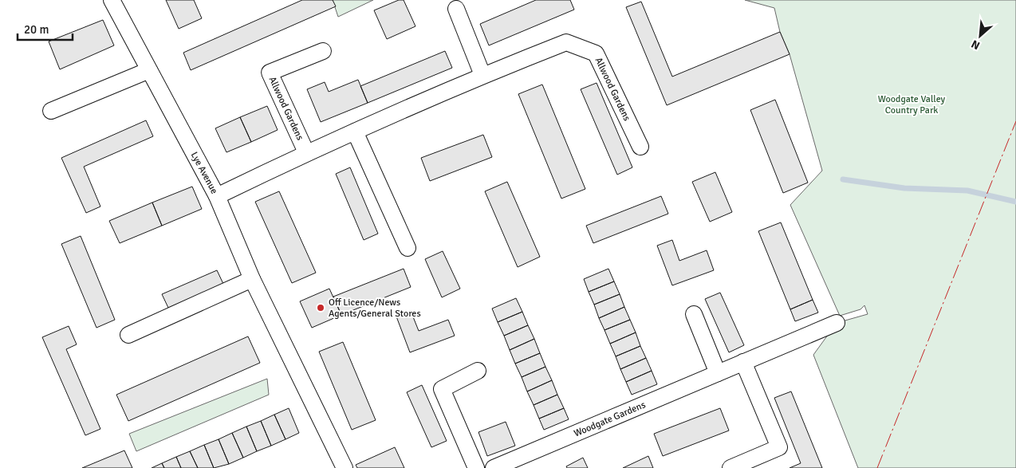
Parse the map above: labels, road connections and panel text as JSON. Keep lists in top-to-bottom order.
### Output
{
  "streets": {
    "street": ["Allwood Gardens", "Lye Avenue", "Woodgate Gardens"]
  },
  "crossings": [
    ["Allwood Gardens", "Lye Avenue"]
  ],
  "parks": ["Woodgate Valley Country Park"],
  "places": ["Off Licence/News Agents/General Stores"],
  "scale_bar": "20 m",
  "north": "bottom left"
}
